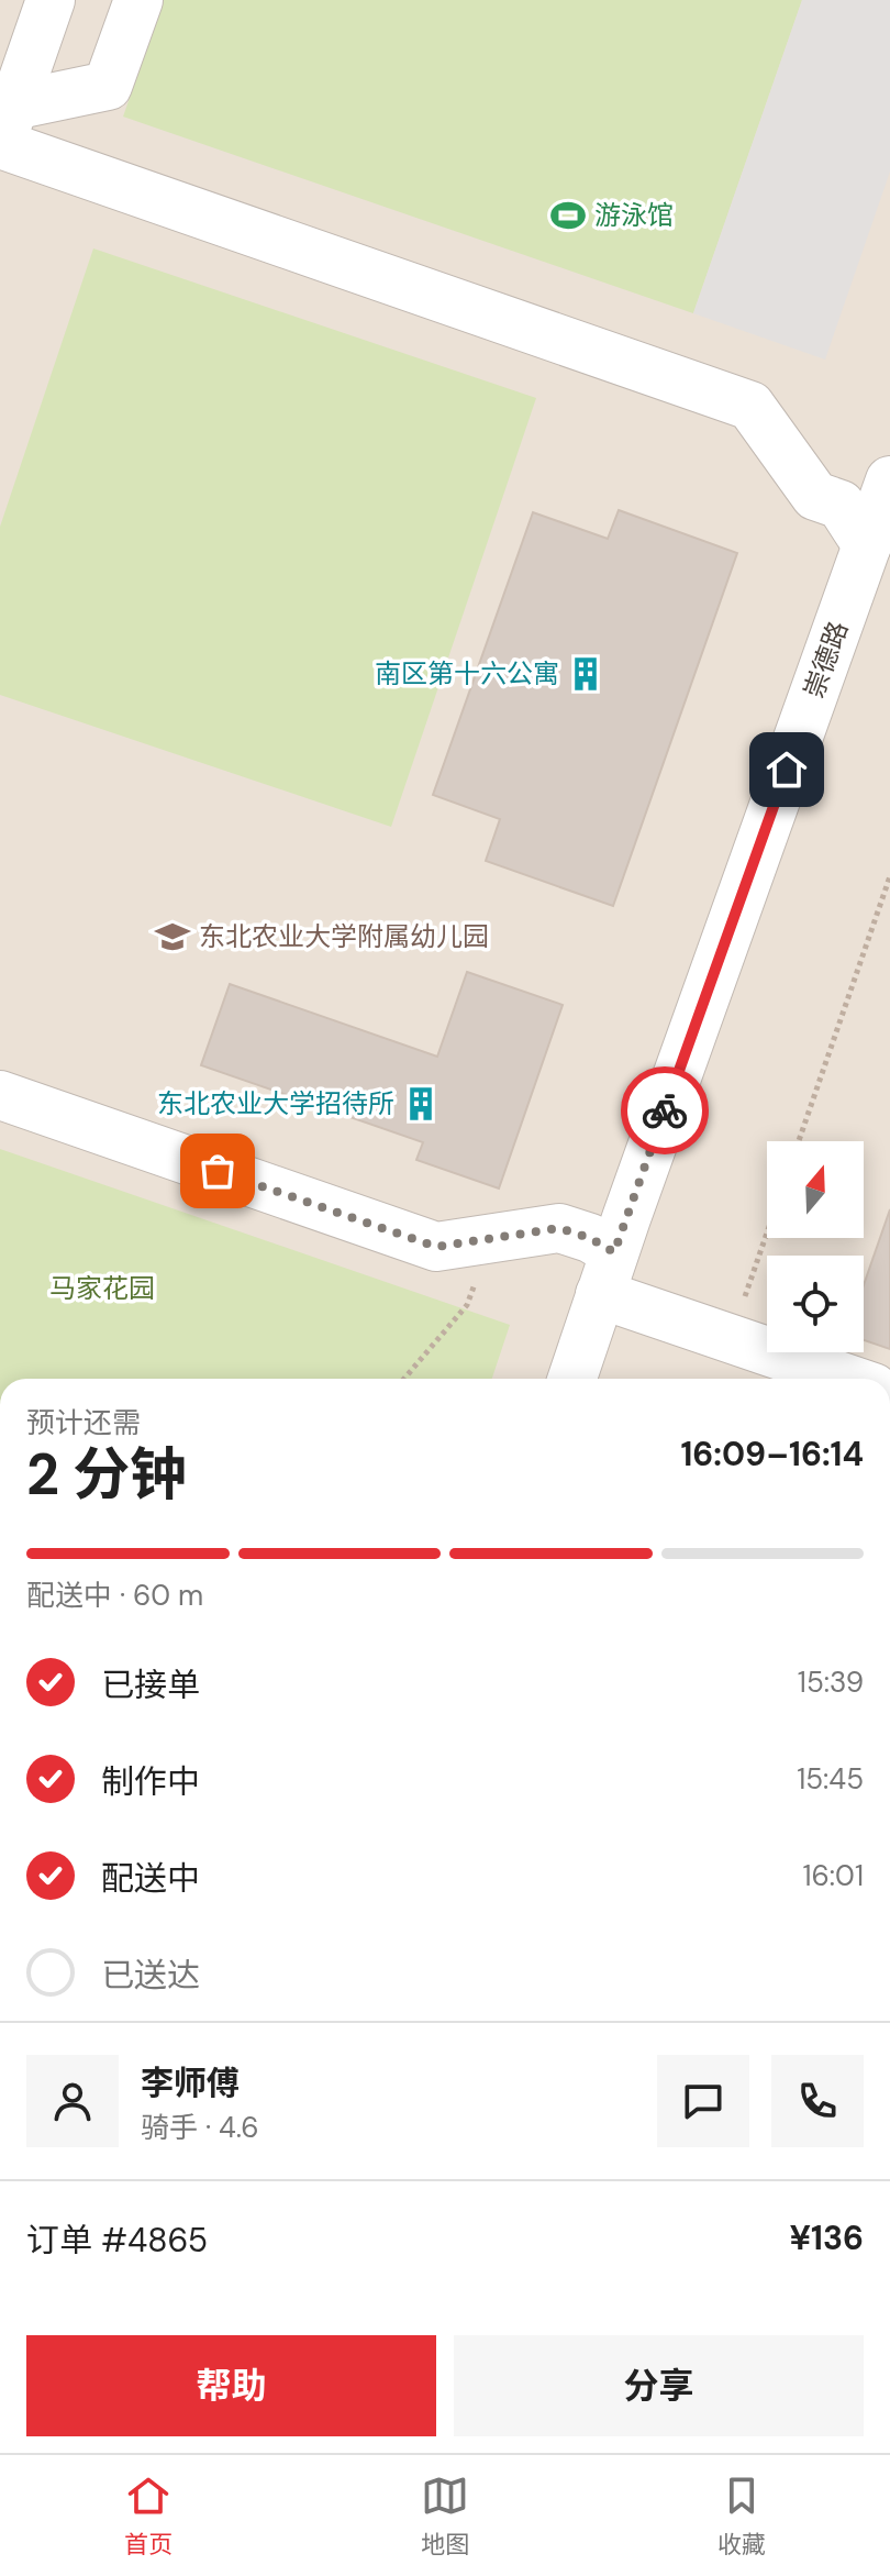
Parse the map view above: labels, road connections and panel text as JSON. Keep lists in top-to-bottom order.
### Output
{
  "streets": {
    "street": ["崇德路"]
  },
  "parks": ["马家花园"],
  "places": {
    "sports": ["游泳馆"],
    "building": ["南区第十六公寓", "东北农业大学招待所"],
    "school or university": ["东北农业大学附属幼儿园"]
  },
  "north": "top",
  "page": {
    "heading": ["2 分钟", "预计还需", "16:09–16:14"],
    "panel": [
      "李师傅",
      "骑手 · 4.6",
      "订单 #4865",
      "¥136"
    ],
    "bar": "配送中 · 60 m",
    "list": [
      ["已接单", "15:39"],
      ["制作中", "15:45"],
      ["配送中", "16:01"],
      "已送达"
    ],
    "buttons": ["帮助", "分享"],
    "tabs": ["首页", "地图", "收藏"]
  }
}
